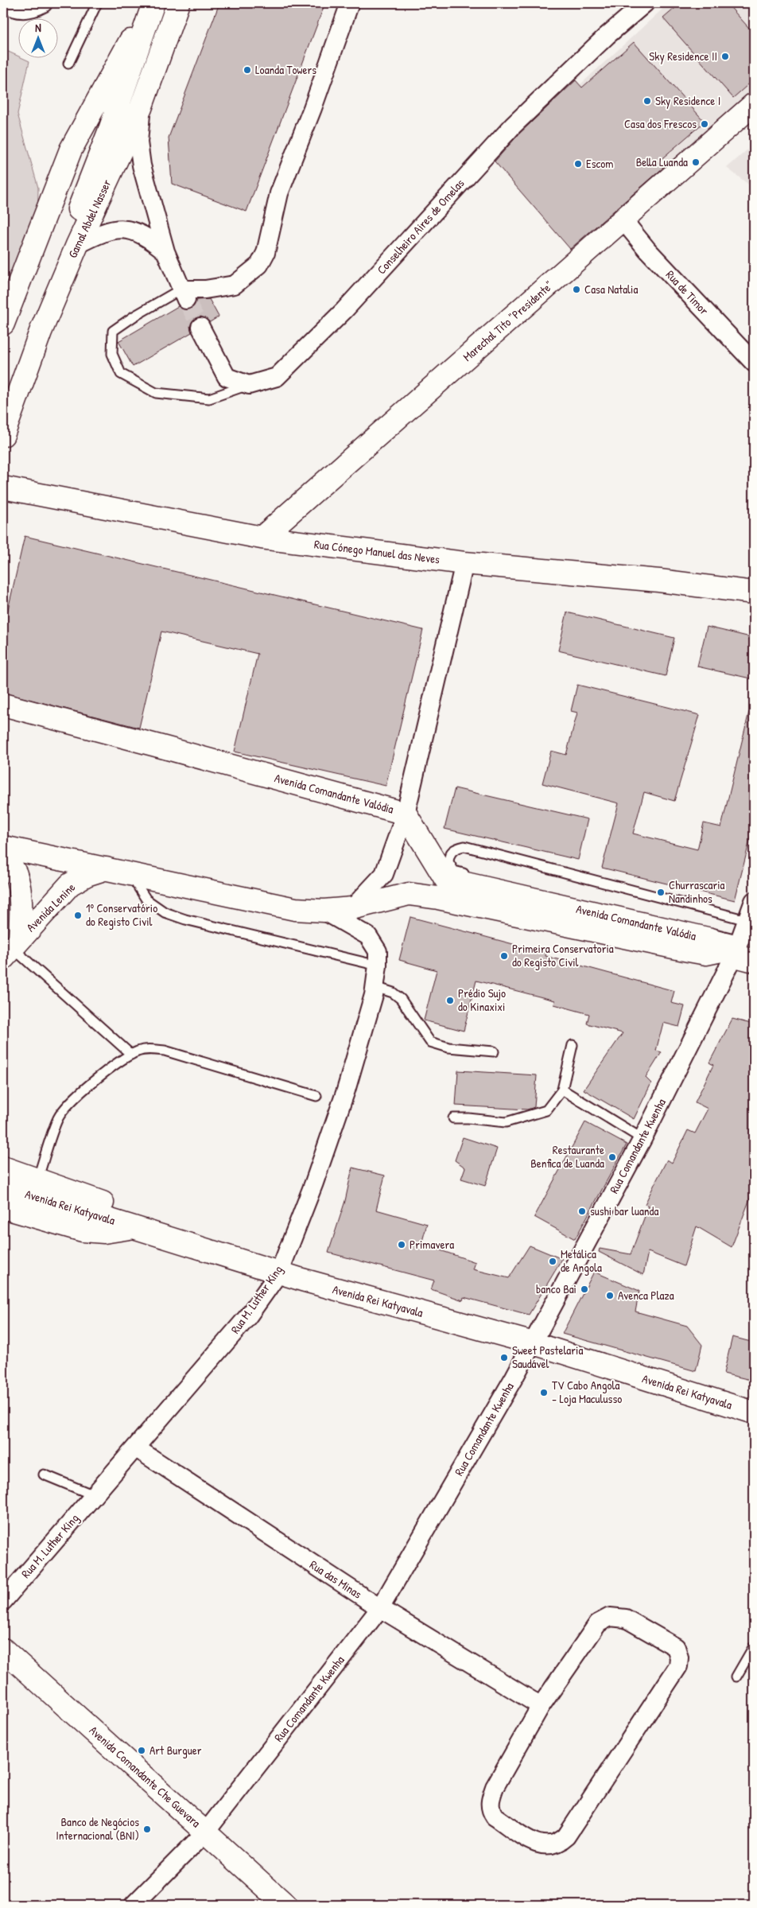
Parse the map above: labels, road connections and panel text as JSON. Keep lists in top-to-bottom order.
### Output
{
  "streets": {
    "main road": [
      "Gamal Abdel Nasser",
      "Marechal Tito \"Presidente\"",
      "Rua Cónego Manuel das Neves",
      "Avenida Comandante Valódia",
      "Avenida Lenine",
      "Avenida Rei Katyavala",
      "Avenida Comandante Che Guevara"
    ],
    "street": [
      "Conselheiro Aires de Omelas",
      "Rua de Timor",
      "Rua Comandante Kwenha",
      "Rua M. Luther King",
      "Rua das Minas"
    ]
  },
  "crossings": [
    ["Rua de Timor", "Marechal Tito \"Presidente\""],
    ["Marechal Tito \"Presidente\"", "Rua Cónego Manuel das Neves"],
    ["Avenida Comandante Valódia", "Avenida Lenine"],
    ["Avenida Comandante Valódia", "Rua Comandante Kwenha"],
    ["Avenida Comandante Valódia", "Rua M. Luther King"],
    ["Rua Comandante Kwenha", "Avenida Rei Katyavala"],
    ["Rua Comandante Kwenha", "Rua das Minas"],
    ["Rua Comandante Kwenha", "Avenida Comandante Che Guevara"],
    ["Avenida Rei Katyavala", "Rua M. Luther King"],
    ["Rua M. Luther King", "Rua das Minas"]
  ],
  "places": [
    "Sky Residence II",
    "Loanda Towers",
    "Sky Residence I",
    "Casa dos Frescos",
    "Bella Luanda",
    "Escom",
    "Casa Natalia",
    "Churrascaria Nandinhos",
    "1º Conservatório do Registo Civil",
    "Primeira Conservatoria do Registo Civil",
    "Prédio Sujo do Kinaxixi",
    "Restaurante Benfica de Luanda",
    "sushi bar luanda",
    "Primavera",
    "Metálica de Angola",
    "banco Bai",
    "Avenca Plaza",
    "Sweet Pastelaria Saudável",
    "TV Cabo Angola - Loja Maculusso",
    "Art Burguer",
    "Banco de Negócios Internacional (BNI)"
  ],
  "north": "top"
}
